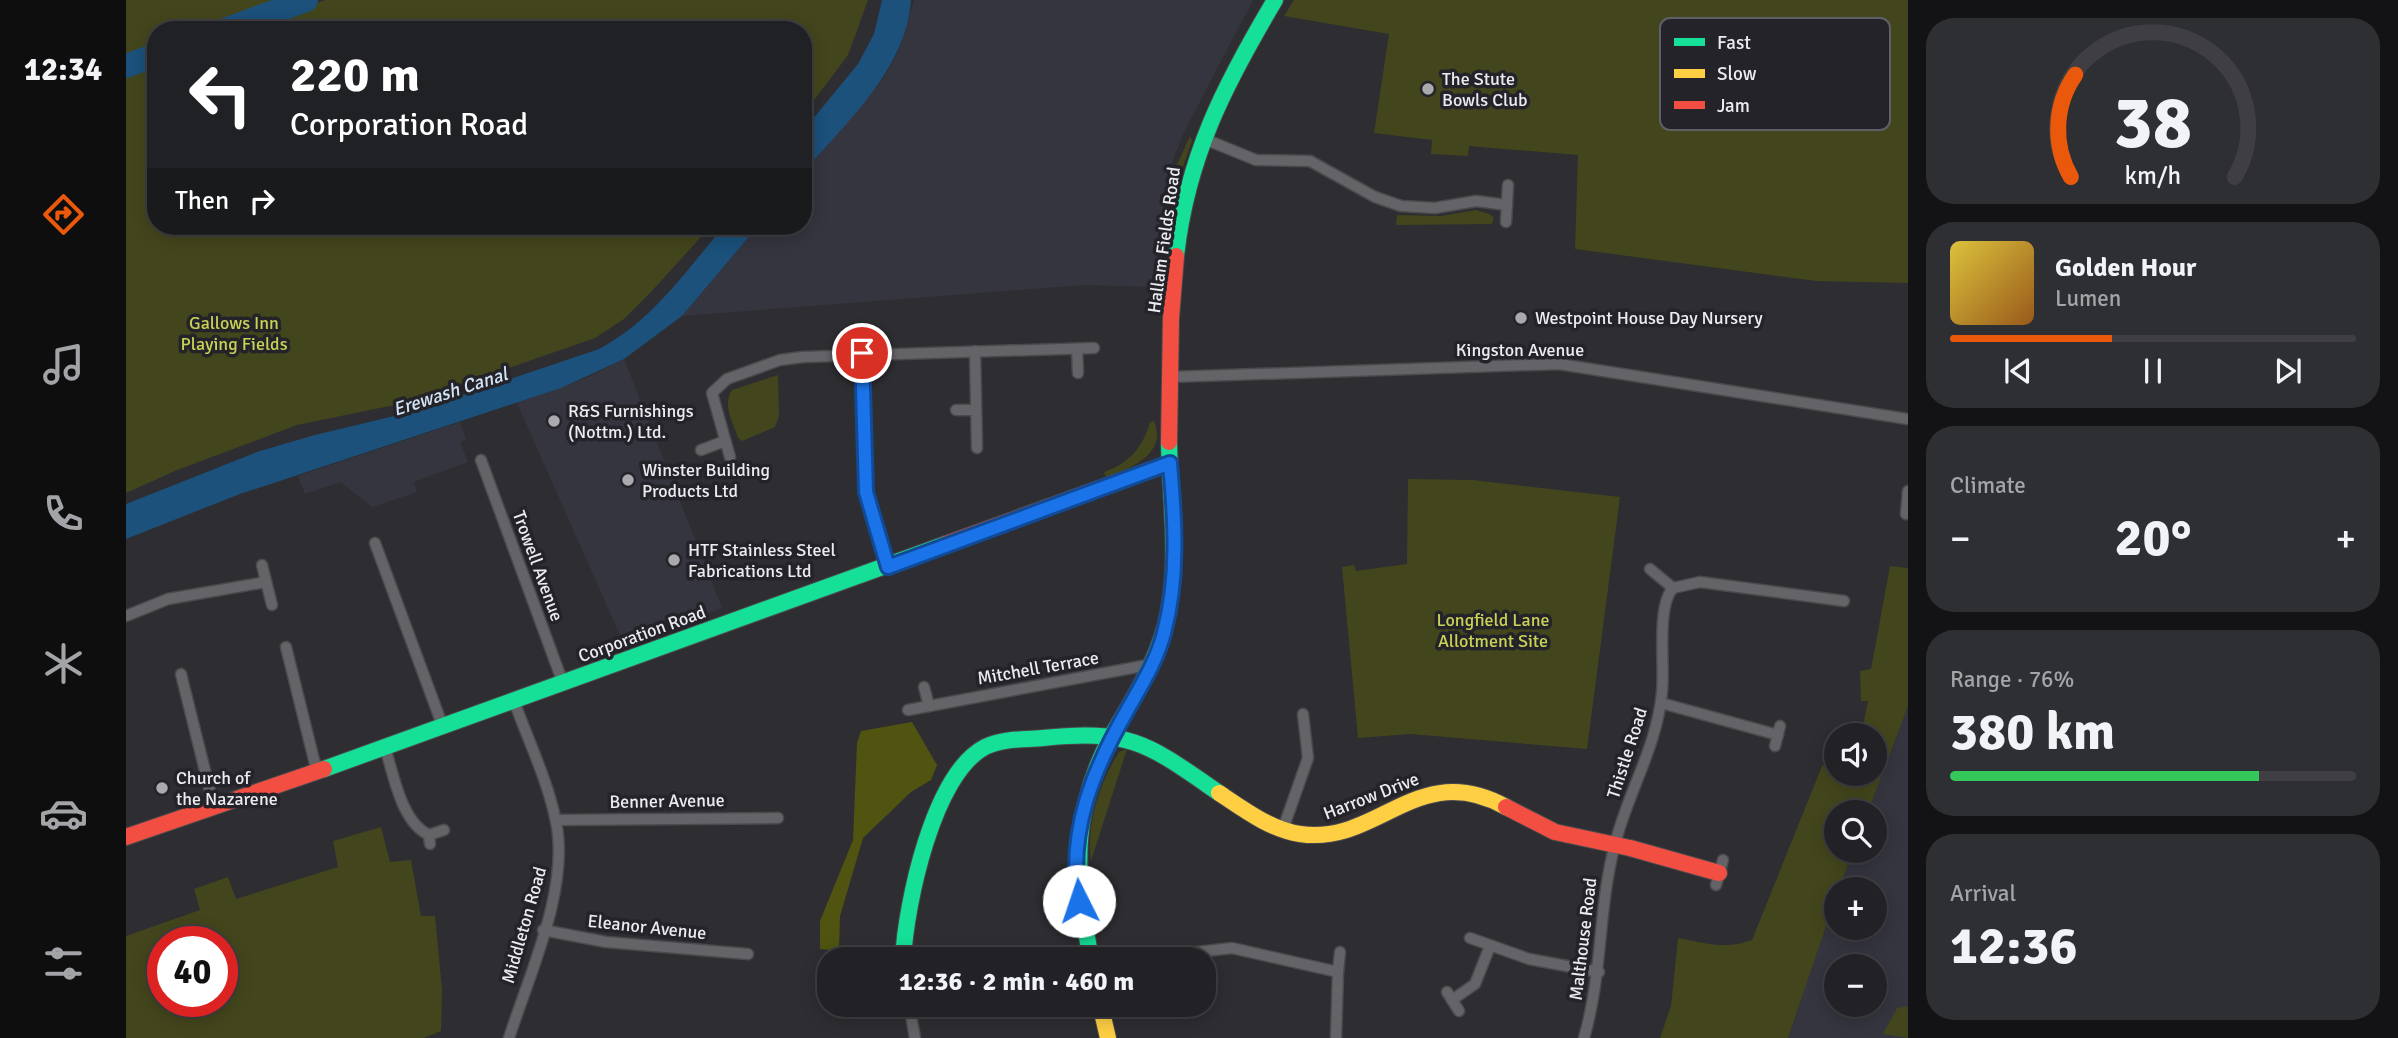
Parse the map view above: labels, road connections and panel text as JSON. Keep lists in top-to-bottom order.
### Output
{
  "streets": {
    "street": [
      "Hallam Fields Road",
      "Kingston Avenue",
      "Trowell Avenue",
      "Corporation Road",
      "Mitchell Terrace",
      "Thistle Road",
      "Harrow Drive",
      "Benner Avenue",
      "Middleton Road",
      "Eleanor Avenue",
      "Malthouse Road"
    ]
  },
  "crossings": [
    ["Hallam Fields Road", "Kingston Avenue"],
    ["Hallam Fields Road", "Corporation Road"],
    ["Hallam Fields Road", "Mitchell Terrace"],
    ["Hallam Fields Road", "Harrow Drive"],
    ["Trowell Avenue", "Corporation Road"],
    ["Corporation Road", "Middleton Road"],
    ["Thistle Road", "Harrow Drive"],
    ["Thistle Road", "Malthouse Road"],
    ["Harrow Drive", "Malthouse Road"],
    ["Benner Avenue", "Middleton Road"],
    ["Middleton Road", "Eleanor Avenue"]
  ],
  "water": ["Erewash Canal"],
  "parks": ["Gallows Inn Playing Fields", "Longfield Lane Allotment Site"],
  "places": [
    "The Stute Bowls Club",
    "Westpoint House Day Nursery",
    "R&S Furnishings (Nottm.) Ltd.",
    "Winster Building Products Ltd",
    "HTF Stainless Steel Fabrications Ltd",
    "Church of the Nazarene"
  ],
  "legend": ["Fast", "Slow", "Jam"],
  "page": {
    "tabs": "12:34",
    "turn": ["220 m", "Corporation Road"],
    "then": "Then",
    "song": ["Golden Hour", "Lumen"],
    "tile": [
      "Climate",
      ["Range · 76%", "380 km"],
      ["Arrival", "12:36"]
    ],
    "heat": ["−", "20°", "+"],
    "map_buttons": ["+", "−"],
    "limit": "40",
    "trip": "12:36 · 2 min · 460 m",
    "gauge": ["38", "km/h"]
  }
}
